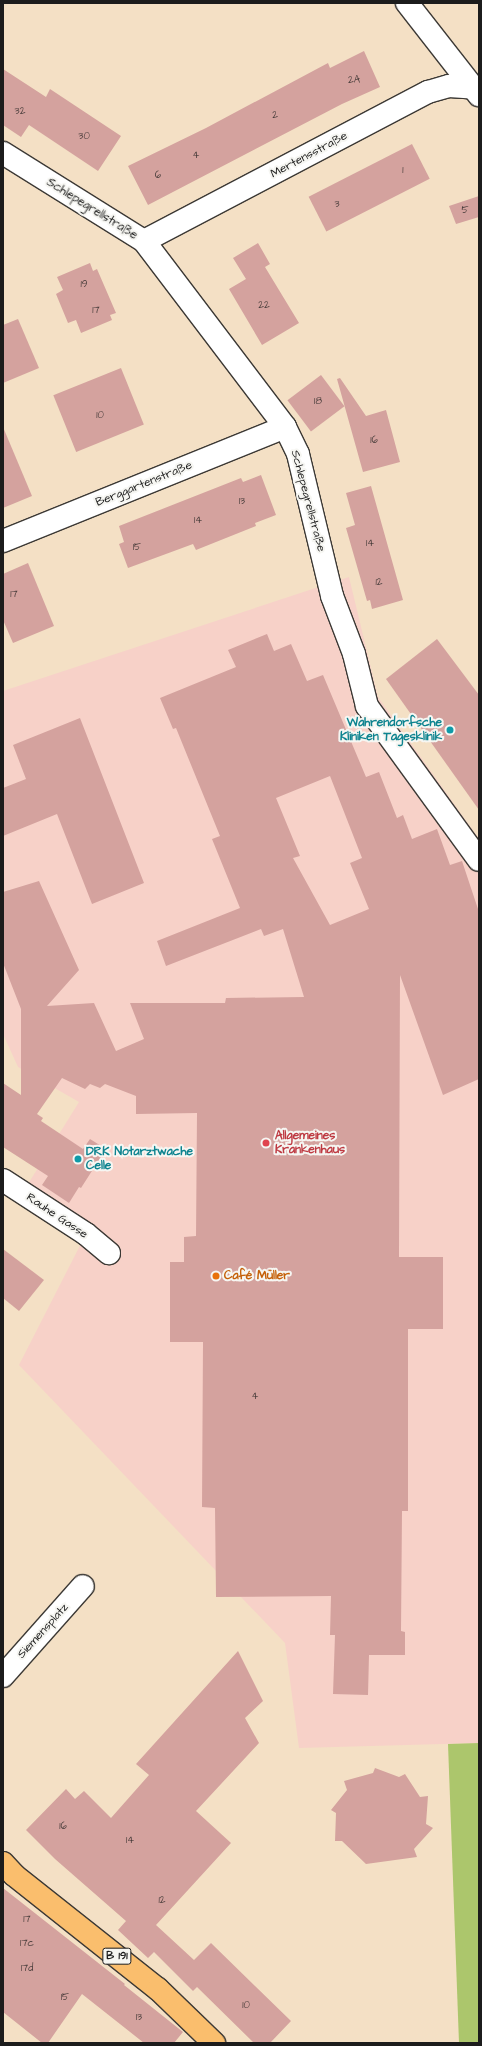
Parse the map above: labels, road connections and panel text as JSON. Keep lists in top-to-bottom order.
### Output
{
  "streets": {
    "main road": ["B 191"],
    "street": [
      "Mertensstraße",
      "Schlepegrellstraße",
      "Berggartenstraße",
      "Rauhe Gasse",
      "Siemensplatz"
    ]
  },
  "crossings": [
    ["Mertensstraße", "Schlepegrellstraße"],
    ["Schlepegrellstraße", "Berggartenstraße"]
  ],
  "places": [
    "Wahrendorfsche Kliniken Tagesklinik",
    "Allgemeines Krankenhaus",
    "DRK Notarztwache Celle",
    "Café Müller"
  ],
  "house_numbers": [
    "2A",
    "32",
    "2",
    "30",
    "4",
    "1",
    "6",
    "3",
    "5",
    "19",
    "22",
    "17",
    "18",
    "10",
    "16",
    "13",
    "14",
    "14",
    "15",
    "12",
    "17",
    "4",
    "16",
    "14",
    "12",
    "17",
    "17c",
    "17d",
    "15",
    "10",
    "13"
  ]
}
